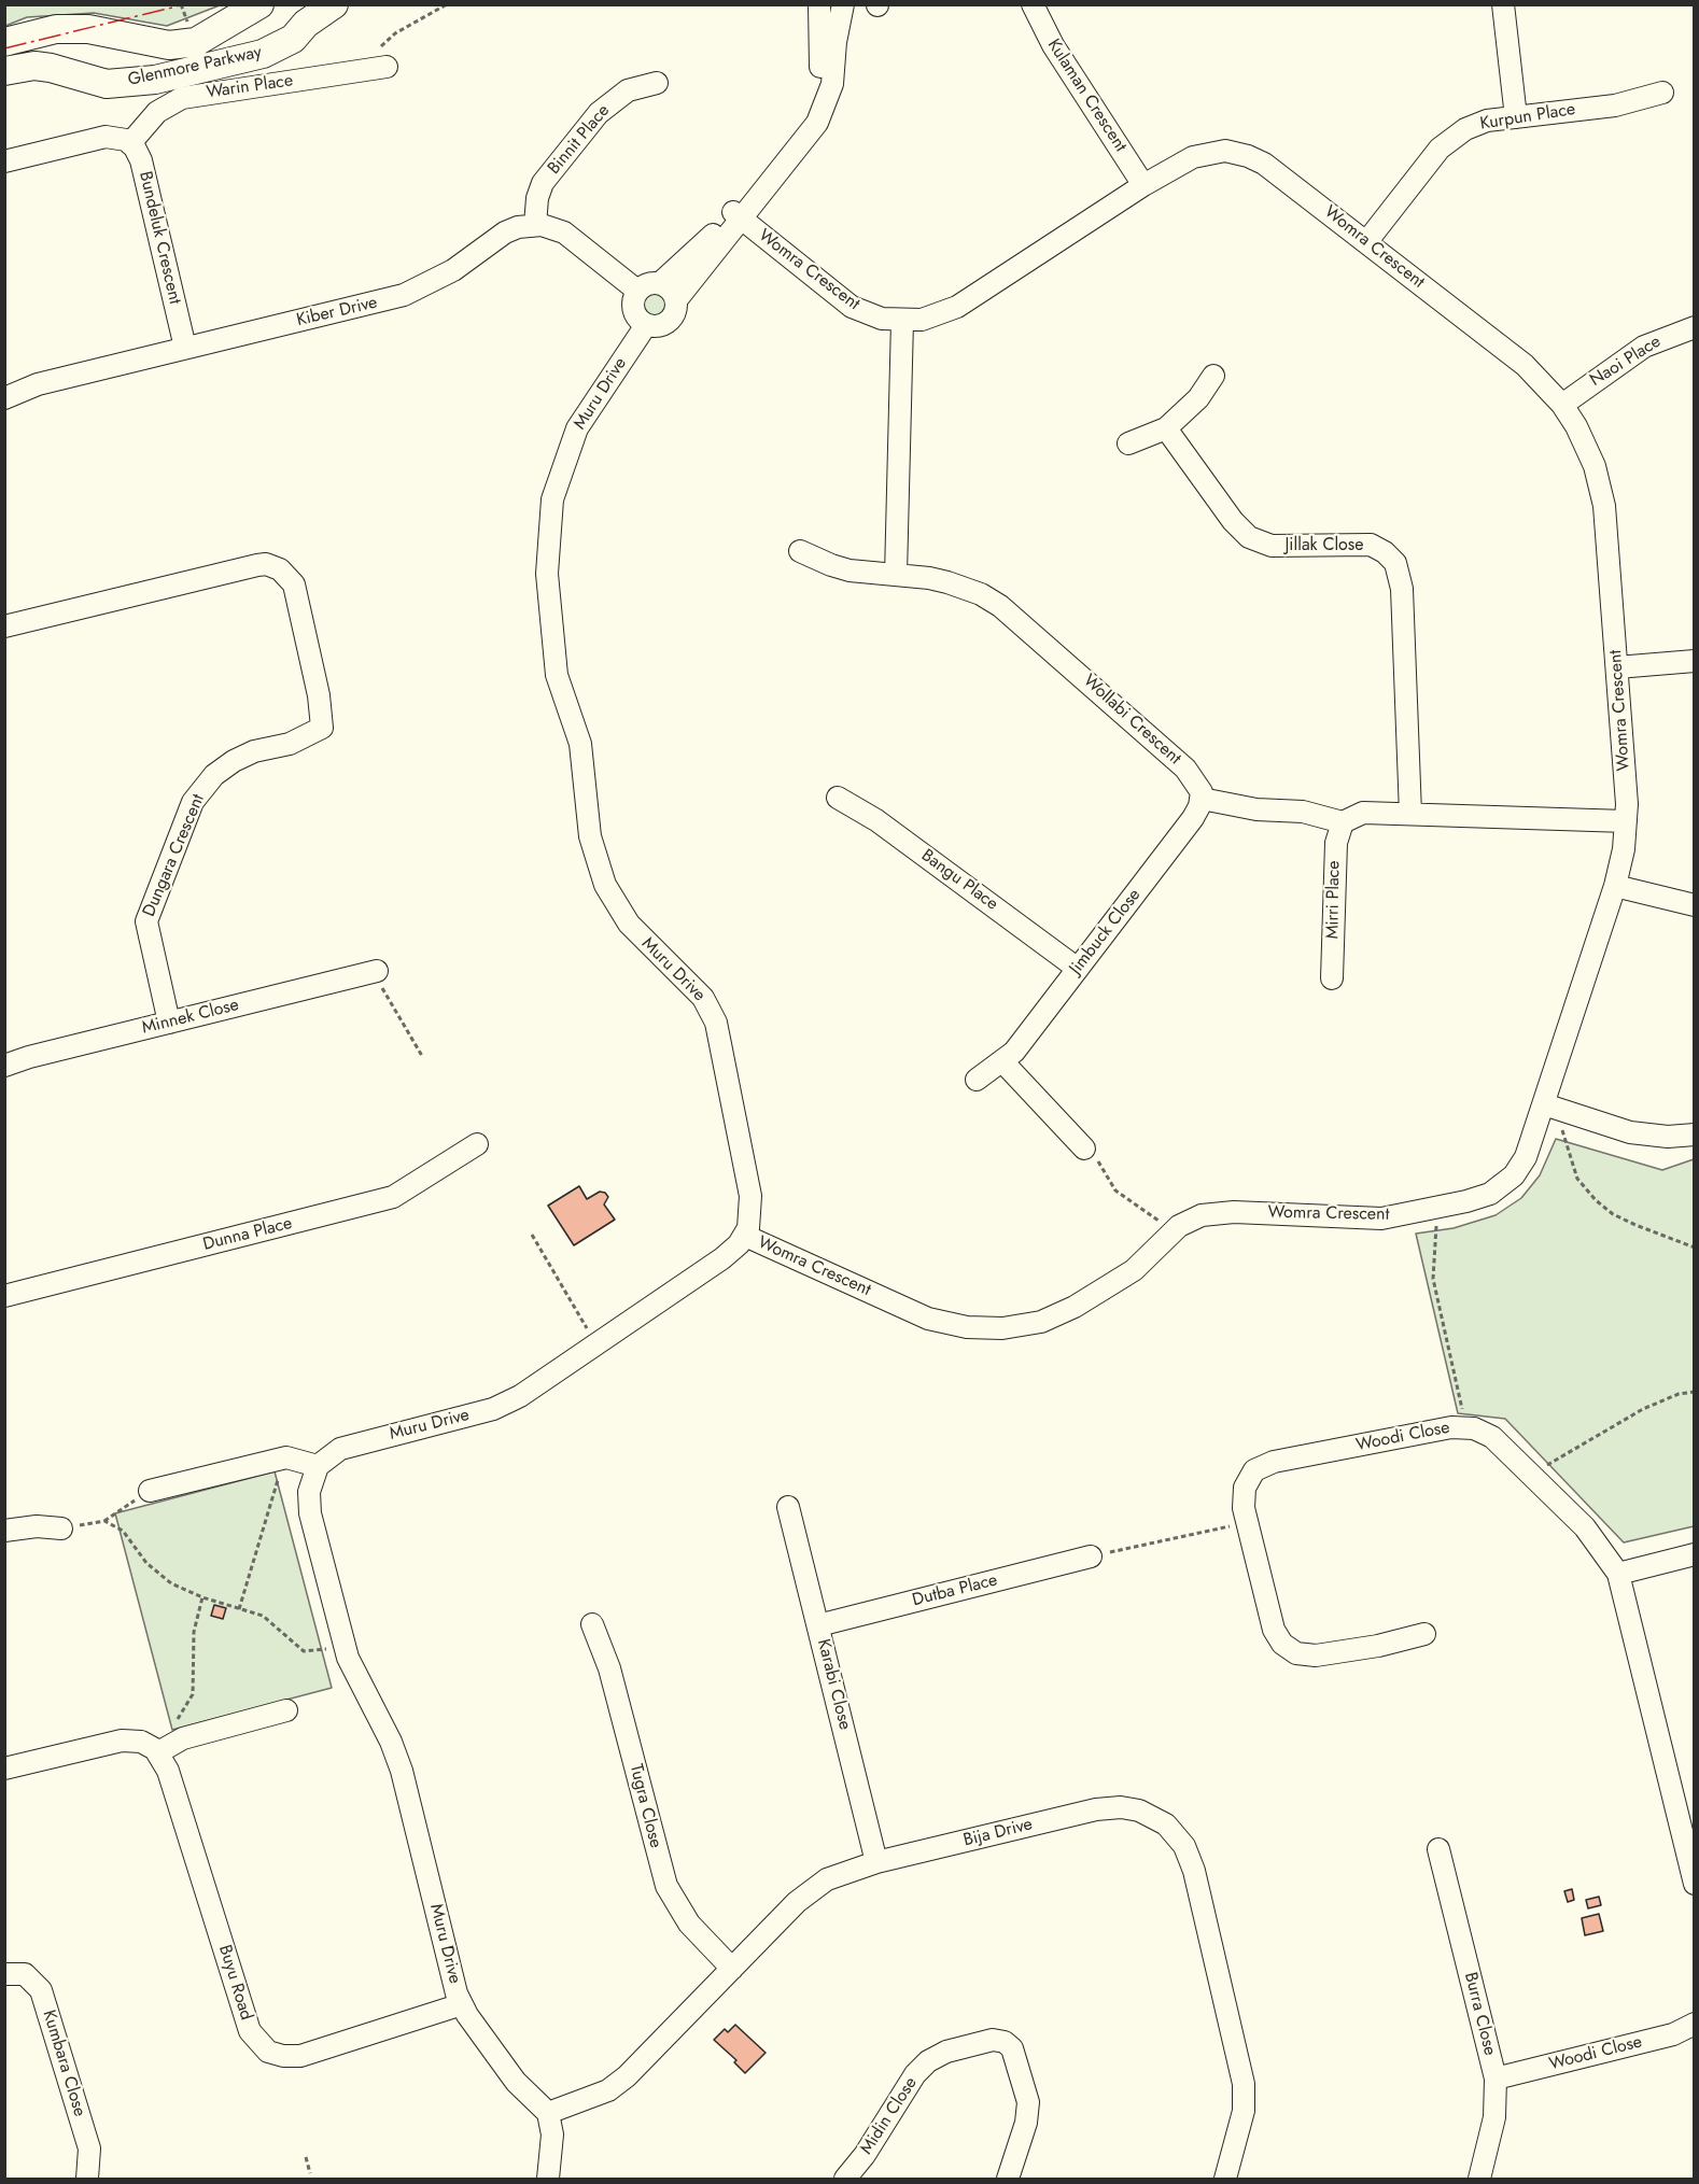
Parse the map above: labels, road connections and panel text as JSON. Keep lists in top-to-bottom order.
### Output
{
  "streets": {
    "main road": ["Glenmore Parkway"],
    "street": [
      "Warin Place",
      "Kulaman Crescent",
      "Kurpun Place",
      "Binnit Place",
      "Bundeluk Crescent",
      "Womra Crescent",
      "Kiber Drive",
      "Naoi Place",
      "Muru Drive",
      "Jillak Close",
      "Wollabi Crescent",
      "Dungara Crescent",
      "Bangu Place",
      "Mirri Place",
      "Jimbuck Close",
      "Minnek Close",
      "Dunna Place",
      "Woodi Close",
      "Dutba Place",
      "Karabi Close",
      "Tugra Close",
      "Bija Drive",
      "Buyu Road",
      "Burra Close",
      "Kumbara Close",
      "Midin Close"
    ]
  },
  "crossings": [
    ["Warin Place", "Bundeluk Crescent"],
    ["Kulaman Crescent", "Womra Crescent"],
    ["Kurpun Place", "Womra Crescent"],
    ["Binnit Place", "Kiber Drive"],
    ["Bundeluk Crescent", "Kiber Drive"],
    ["Womra Crescent", "Naoi Place"],
    ["Womra Crescent", "Muru Drive"],
    ["Muru Drive", "Bija Drive"],
    ["Muru Drive", "Buyu Road"],
    ["Wollabi Crescent", "Jimbuck Close"],
    ["Dungara Crescent", "Minnek Close"],
    ["Bangu Place", "Jimbuck Close"],
    ["Woodi Close", "Burra Close"],
    ["Dutba Place", "Karabi Close"],
    ["Karabi Close", "Bija Drive"],
    ["Tugra Close", "Bija Drive"]
  ]
}
